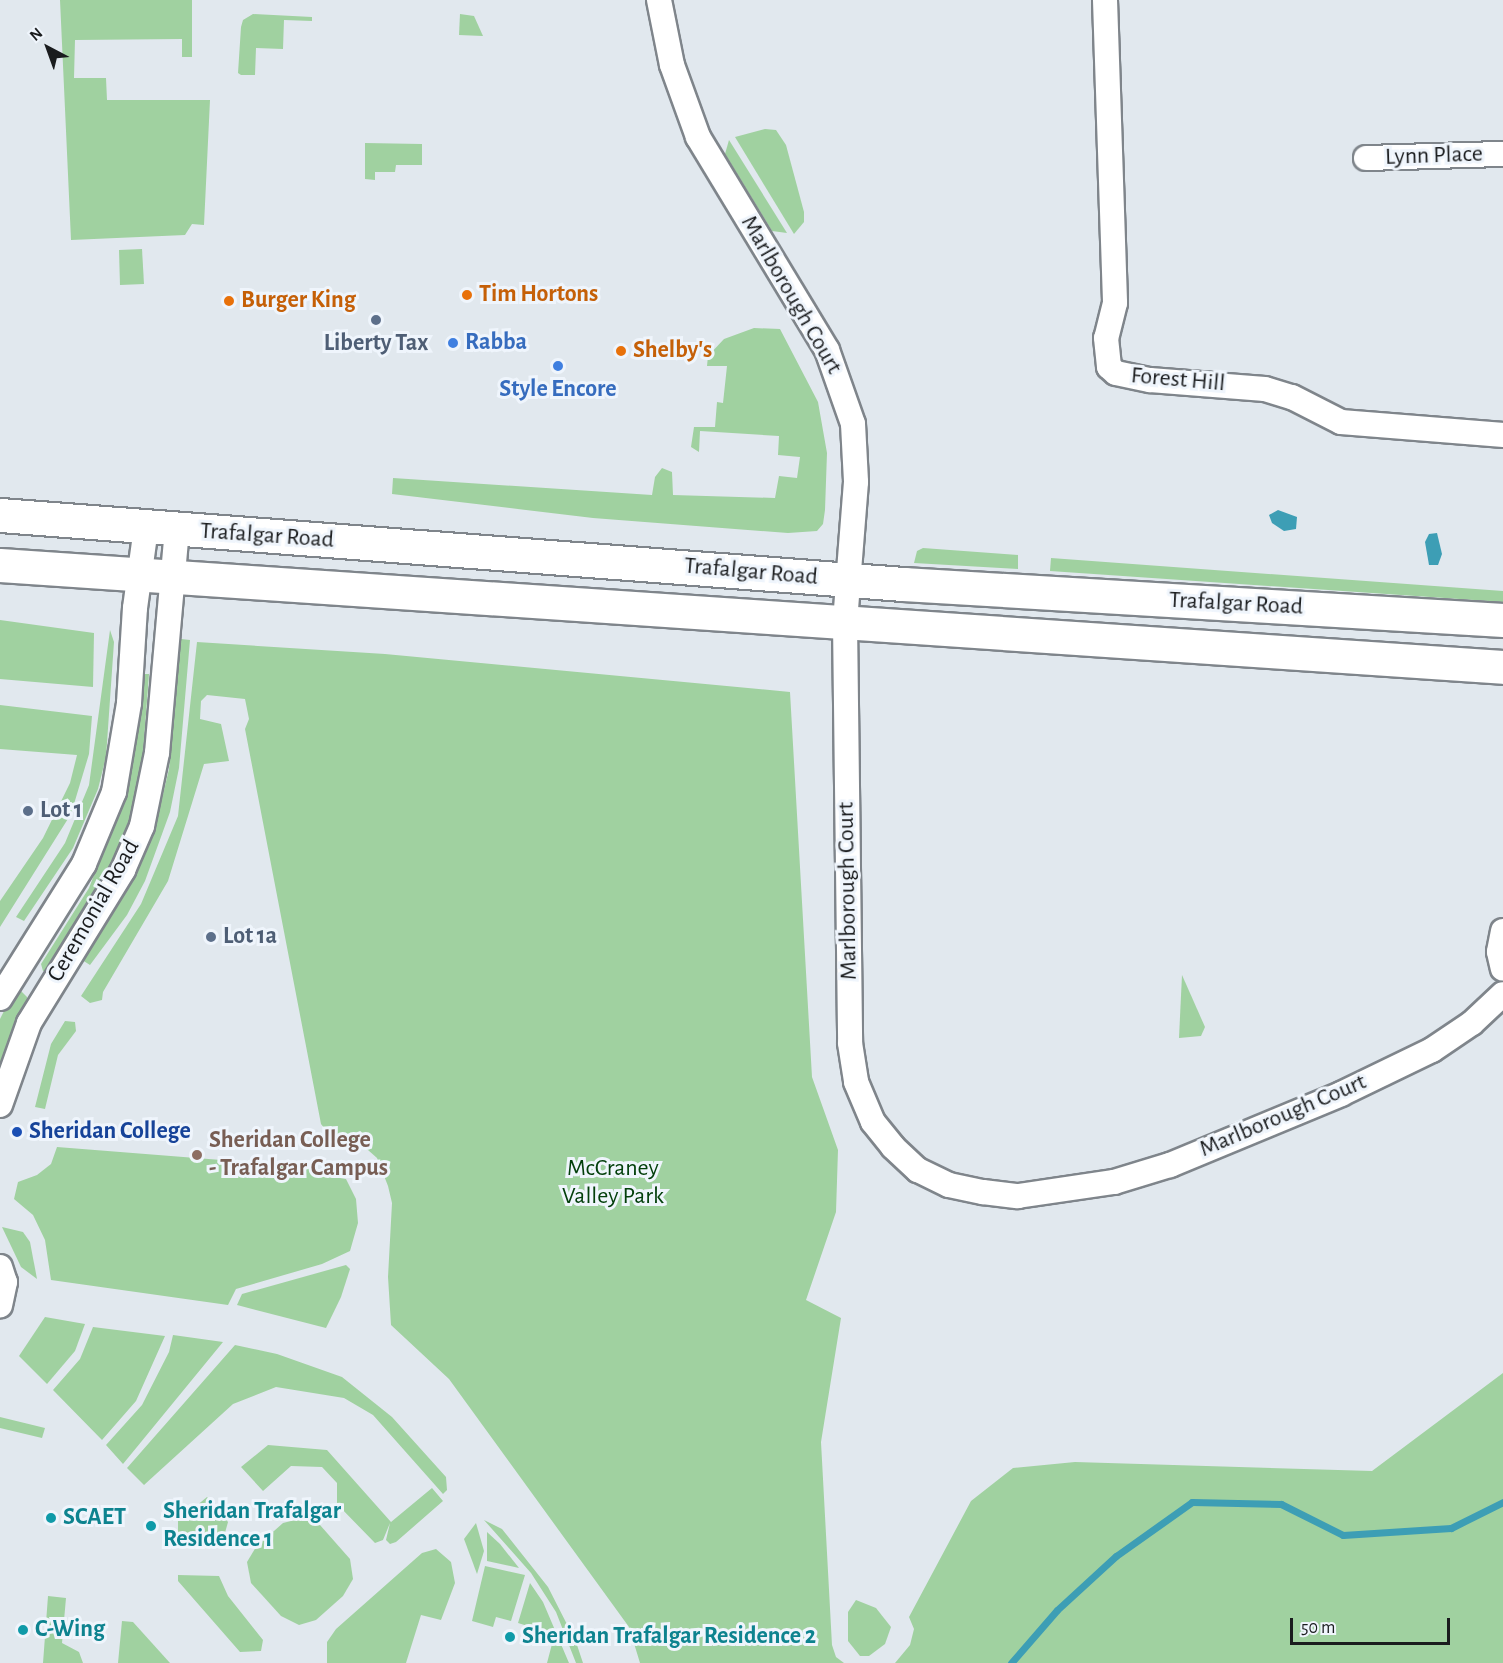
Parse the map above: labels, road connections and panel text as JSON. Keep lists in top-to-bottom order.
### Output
{
  "streets": {
    "main road": ["Trafalgar Road"],
    "street": [
      "Lynn Place",
      "Marlborough Court",
      "Forest Hill",
      "Ceremonial Road"
    ]
  },
  "crossings": [
    ["Marlborough Court", "Trafalgar Road"],
    ["Trafalgar Road", "Ceremonial Road"]
  ],
  "parks": ["McCraney Valley Park"],
  "places": [
    "Tim Hortons",
    "Burger King",
    "Liberty Tax",
    "Rabba",
    "Shelby's",
    "Style Encore",
    "Lot 1",
    "Lot 1a",
    "Sheridan College",
    "Sheridan College - Trafalgar Campus",
    "SCAET",
    "Sheridan Trafalgar Residence 1",
    "C-Wing",
    "Sheridan Trafalgar Residence 2"
  ],
  "scale_bar": "50 m",
  "north": "top left"
}
